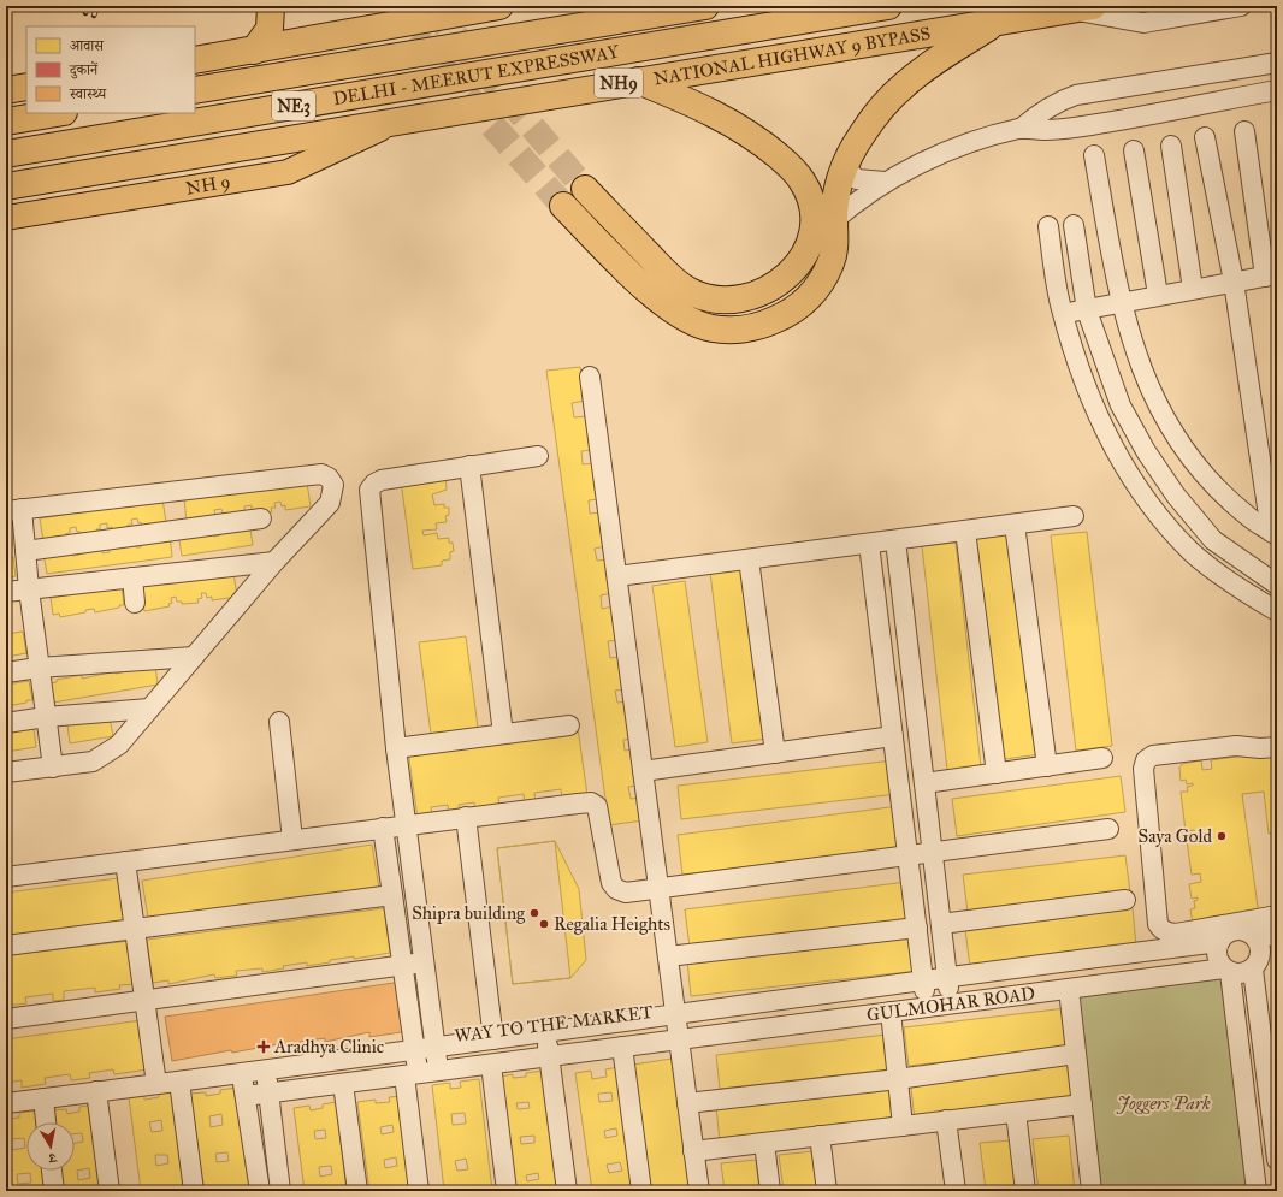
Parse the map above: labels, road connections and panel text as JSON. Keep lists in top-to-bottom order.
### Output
{
  "streets": {
    "highway": [
      "NATIONAL HIGHWAY 9 BYPASS",
      "DELHI - MEERUT EXPRESSWAY",
      "NH9",
      "NE3"
    ],
    "main road": ["NH 9"],
    "street": ["GULMOHAR ROAD", "WAY TO THE MARKET"]
  },
  "crossings": [
    ["NATIONAL HIGHWAY 9 BYPASS", "NH9"],
    ["NATIONAL HIGHWAY 9 BYPASS", "NH 9"],
    ["NH9", "NH 9"],
    ["GULMOHAR ROAD", "WAY TO THE MARKET"]
  ],
  "parks": ["Joggers Park"],
  "places": {
    "other": ["Saya Gold", "Shipra building", "Regalia Heights"],
    "health": ["Aradhya Clinic"]
  },
  "legend": ["आवास", "दुकानें", "स्वास्थ्य"],
  "north": "bottom"
}
